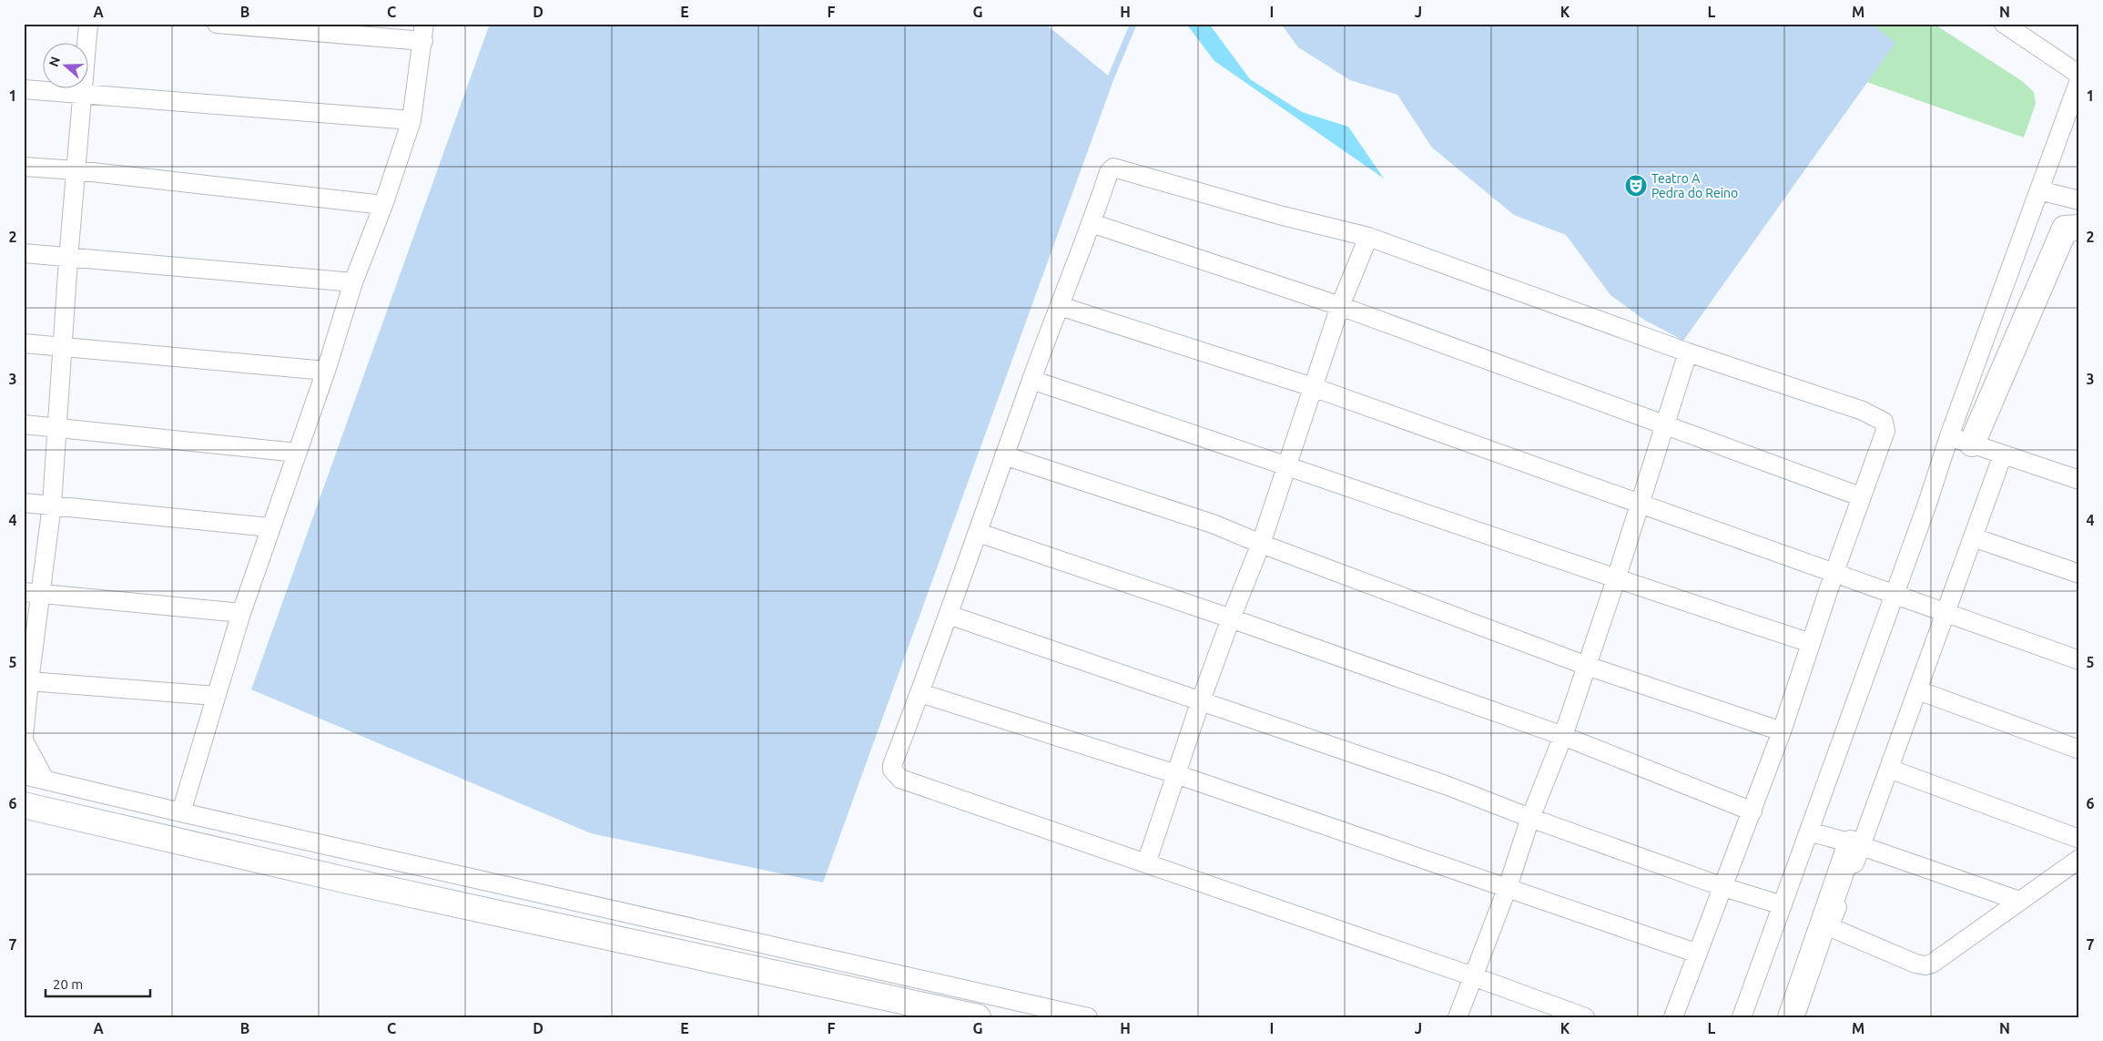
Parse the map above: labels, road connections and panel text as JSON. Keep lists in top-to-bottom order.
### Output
{
  "places": {
    "theatre": ["Teatro A Pedra do Reino"]
  },
  "scale_bar": "20 m",
  "north": "left",
  "grid": {
    "columns": [
      "A",
      "B",
      "C",
      "D",
      "E",
      "F",
      "G",
      "H",
      "I",
      "J",
      "K",
      "L",
      "M",
      "N"
    ],
    "rows": [
      "1",
      "2",
      "3",
      "4",
      "5",
      "6",
      "7"
    ]
  }
}
